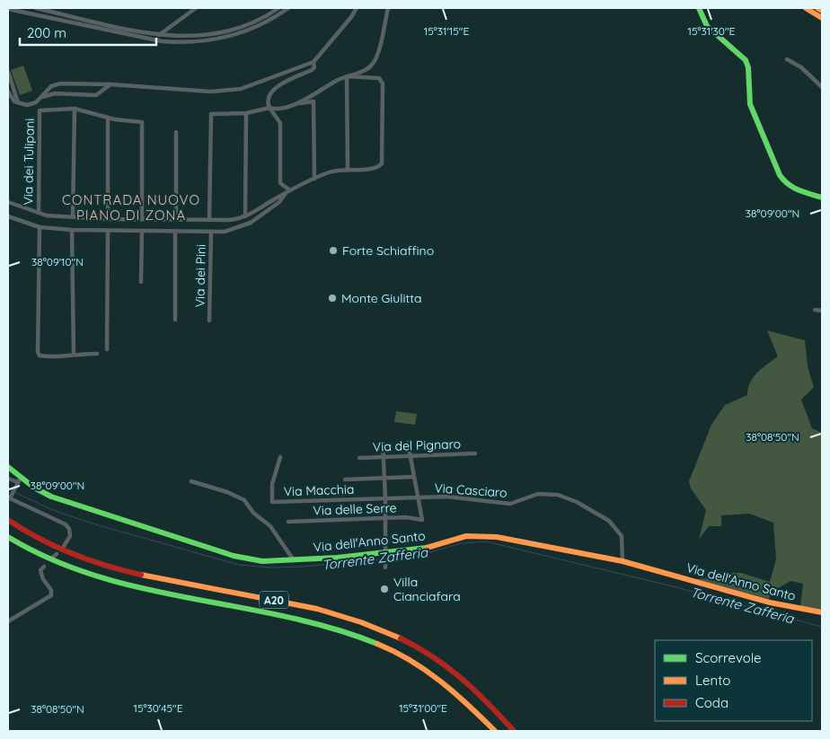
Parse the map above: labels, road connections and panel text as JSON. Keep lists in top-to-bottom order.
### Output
{
  "streets": {
    "main road": ["Via dell'Anno Santo", "A20"],
    "street": [
      "Via dei Tulipani",
      "Via dei Pini",
      "Via del Pignaro",
      "Via Macchia",
      "Via Casciaro",
      "Via delle Serre"
    ]
  },
  "crossings": [
    ["Via Macchia", "Via Casciaro"],
    ["Via Casciaro", "Via delle Serre"],
    ["Via Casciaro", "Via dell'Anno Santo"]
  ],
  "districts": ["CONTRADA NUOVO PIANO DI ZONA"],
  "water": ["Torrente Zafferia"],
  "places": ["Forte Schiaffino", "Monte Giulitta", "Villa Cianciafara"],
  "legend": ["Scorrevole", "Lento", "Coda"],
  "scale_bar": "200 m",
  "coordinates": [
    "15°31'15\"E",
    "15°31'30\"E",
    "38°09'00\"N",
    "38°09'10\"N",
    "38°08'50\"N",
    "15°30'45\"E",
    "15°31'00\"E"
  ]
}
